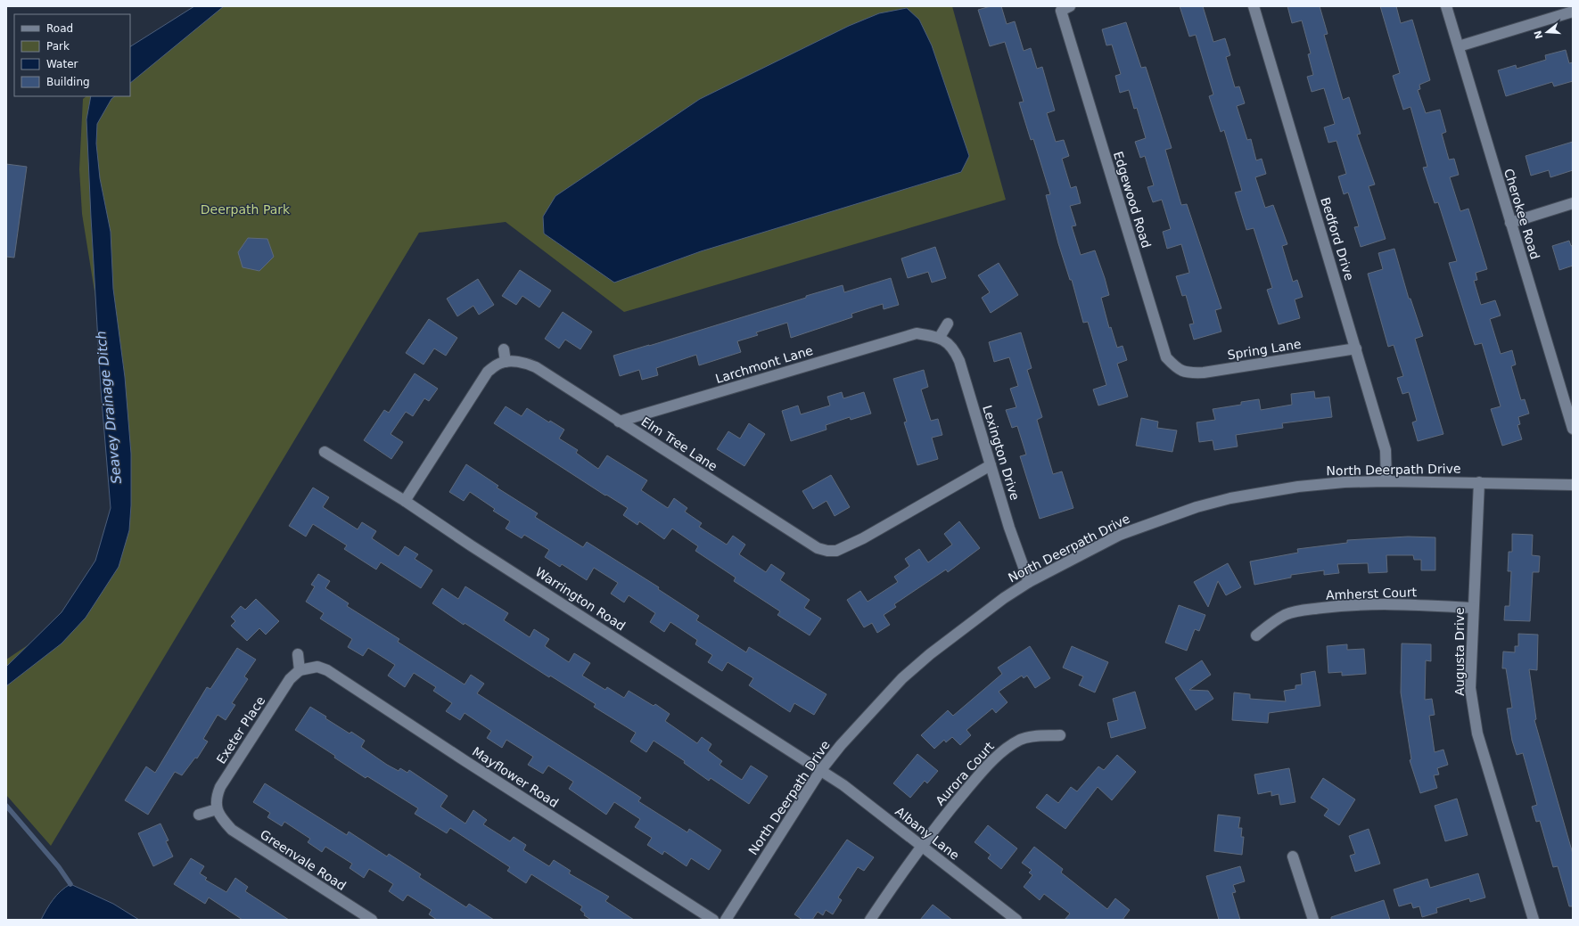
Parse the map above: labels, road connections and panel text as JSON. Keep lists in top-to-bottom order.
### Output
{
  "streets": {
    "street": [
      "Edgewood Road",
      "Cherokee Road",
      "Bedford Drive",
      "Spring Lane",
      "Larchmont Lane",
      "Elm Tree Lane",
      "Lexington Drive",
      "North Deerpath Drive",
      "Amherst Court",
      "Warrington Road",
      "Augusta Drive",
      "Exeter Place",
      "Aurora Court",
      "Mayflower Road",
      "Albany Lane",
      "Greenvale Road"
    ]
  },
  "crossings": [
    ["Edgewood Road", "Spring Lane"],
    ["Bedford Drive", "Spring Lane"],
    ["Bedford Drive", "North Deerpath Drive"],
    ["Larchmont Lane", "Elm Tree Lane"],
    ["Larchmont Lane", "Lexington Drive"],
    ["Elm Tree Lane", "Lexington Drive"],
    ["Lexington Drive", "North Deerpath Drive"],
    ["North Deerpath Drive", "Warrington Road"],
    ["North Deerpath Drive", "Augusta Drive"],
    ["North Deerpath Drive", "Albany Lane"],
    ["Amherst Court", "Augusta Drive"],
    ["Warrington Road", "Albany Lane"],
    ["Exeter Place", "Mayflower Road"],
    ["Exeter Place", "Greenvale Road"],
    ["Aurora Court", "Albany Lane"]
  ],
  "water": ["Seavey Drainage Ditch"],
  "parks": ["Deerpath Park"],
  "legend": [
    "Road",
    "Park",
    "Water",
    "Building"
  ],
  "north": "left"
}
